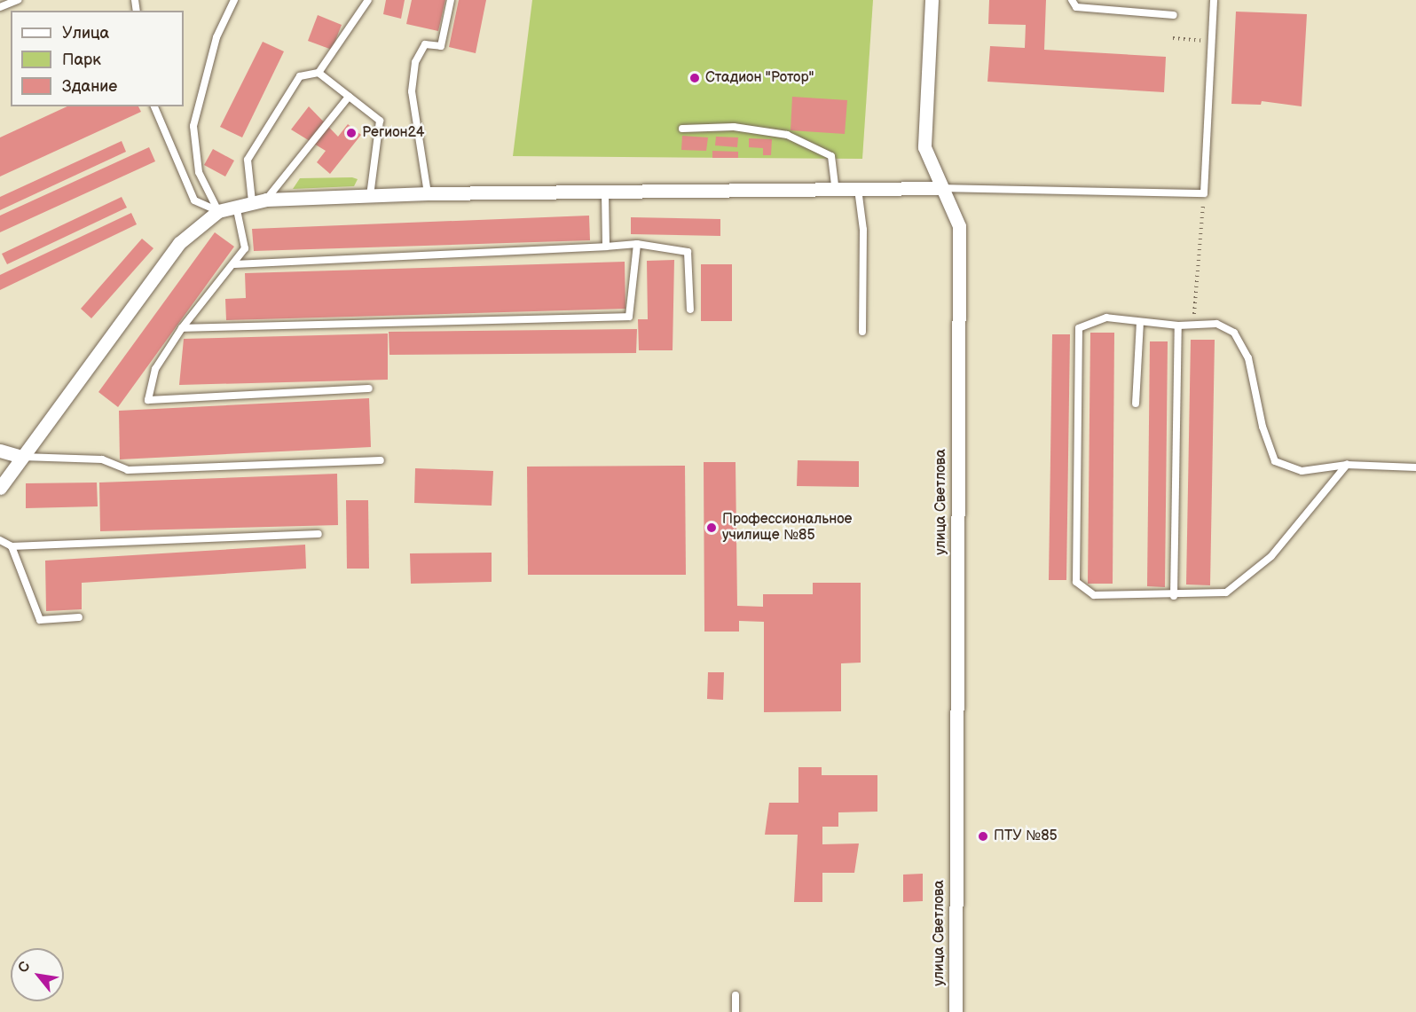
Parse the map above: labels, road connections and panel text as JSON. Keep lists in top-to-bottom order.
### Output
{
  "streets": {
    "street": ["улица Светлова"]
  },
  "places": [
    "Стадион \"Ротор\"",
    "Регион24",
    "Профессиональное училище №85",
    "ПТУ №85"
  ],
  "legend": ["Улица", "Парк", "Здание"],
  "north": "top left"
}
